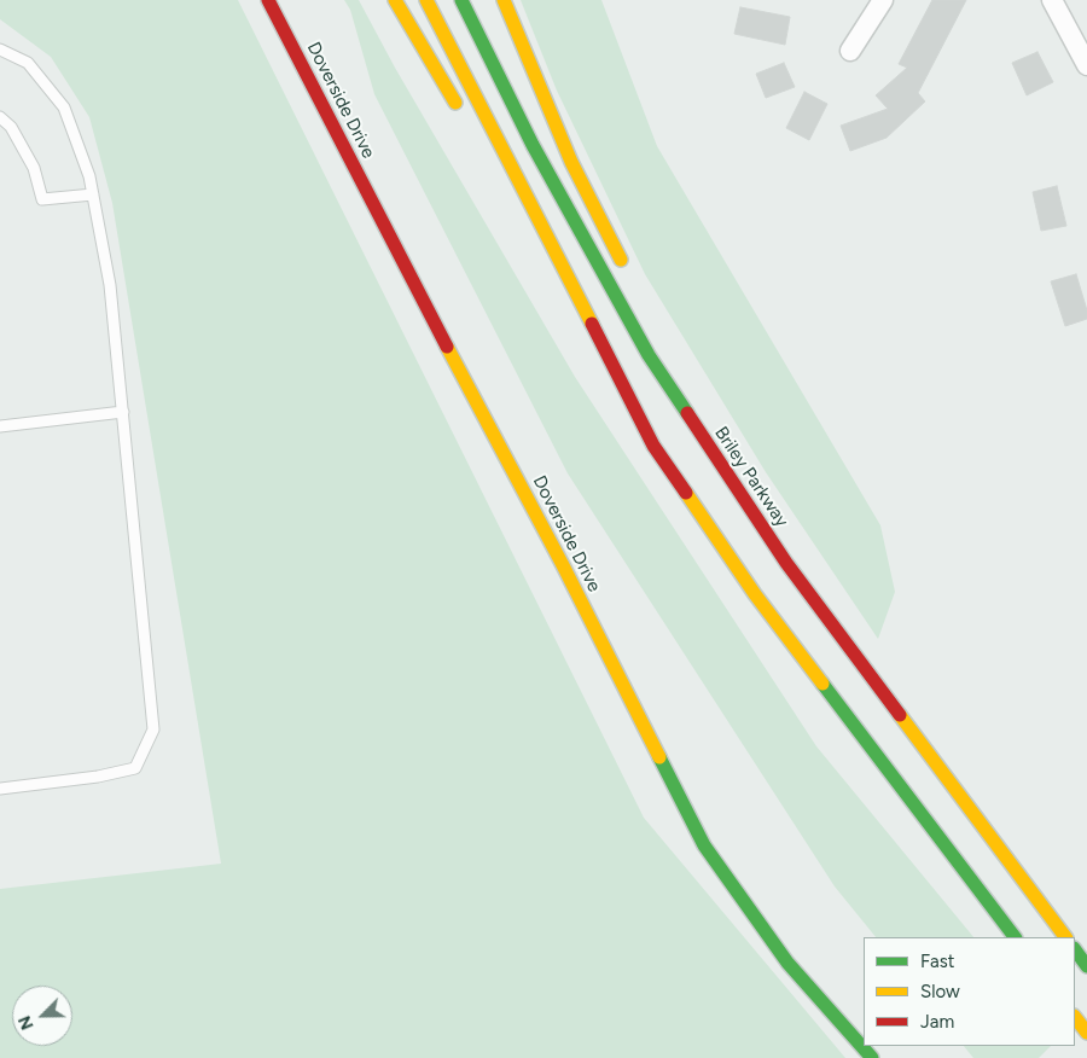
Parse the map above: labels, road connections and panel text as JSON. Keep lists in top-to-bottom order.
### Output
{
  "streets": {
    "main road": ["Doverside Drive", "Briley Parkway"]
  },
  "legend": ["Fast", "Slow", "Jam"],
  "north": "bottom left"
}
